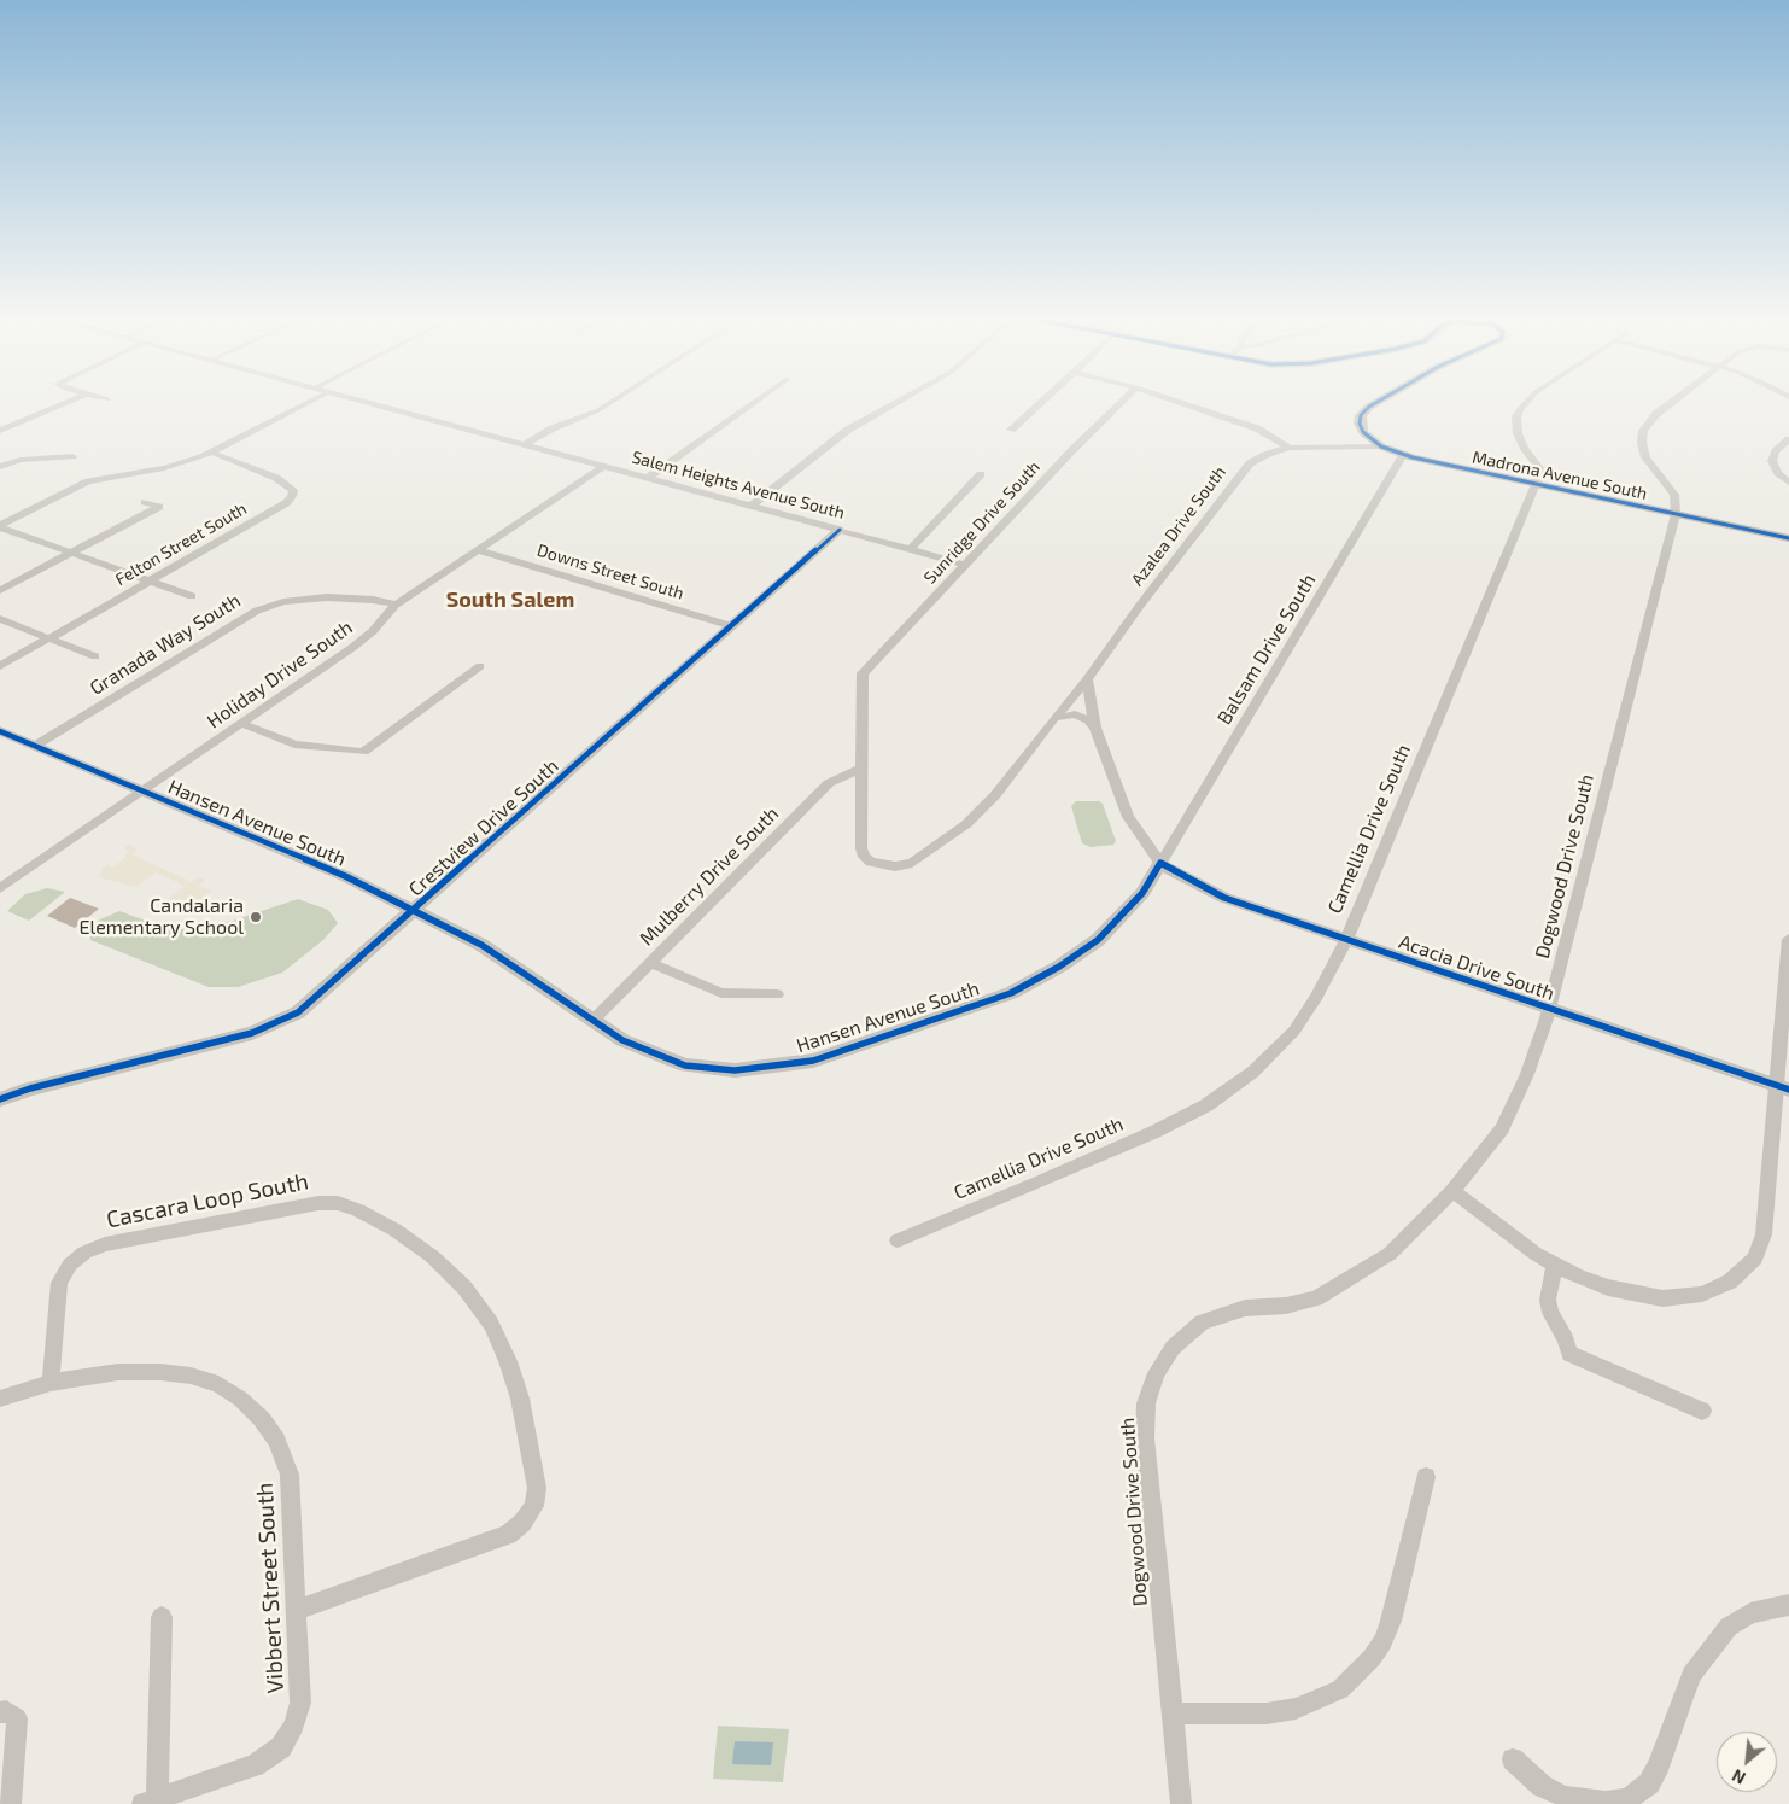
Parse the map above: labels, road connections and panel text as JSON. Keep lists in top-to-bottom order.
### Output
{
  "streets": {
    "main road": ["Madrona Avenue South"],
    "street": [
      "Salem Heights Avenue South",
      "Sunridge Drive South",
      "Azalea Drive South",
      "Felton Street South",
      "Downs Street South",
      "Granada Way South",
      "Balsam Drive South",
      "Holiday Drive South",
      "Hansen Avenue South",
      "Crestview Drive South",
      "Camellia Drive South",
      "Dogwood Drive South",
      "Mulberry Drive South",
      "Acacia Drive South",
      "Cascara Loop South",
      "Vibbert Street South"
    ]
  },
  "crossings": [
    ["Madrona Avenue South", "Azalea Drive South"],
    ["Madrona Avenue South", "Balsam Drive South"],
    ["Madrona Avenue South", "Camellia Drive South"],
    ["Madrona Avenue South", "Dogwood Drive South"],
    ["Salem Heights Avenue South", "Sunridge Drive South"],
    ["Salem Heights Avenue South", "Holiday Drive South"],
    ["Salem Heights Avenue South", "Crestview Drive South"],
    ["Sunridge Drive South", "Azalea Drive South"],
    ["Sunridge Drive South", "Mulberry Drive South"],
    ["Azalea Drive South", "Mulberry Drive South"],
    ["Azalea Drive South", "Acacia Drive South"],
    ["Downs Street South", "Holiday Drive South"],
    ["Downs Street South", "Crestview Drive South"],
    ["Granada Way South", "Holiday Drive South"],
    ["Granada Way South", "Hansen Avenue South"],
    ["Balsam Drive South", "Hansen Avenue South"],
    ["Balsam Drive South", "Acacia Drive South"],
    ["Holiday Drive South", "Hansen Avenue South"],
    ["Hansen Avenue South", "Crestview Drive South"],
    ["Hansen Avenue South", "Mulberry Drive South"],
    ["Hansen Avenue South", "Acacia Drive South"],
    ["Camellia Drive South", "Acacia Drive South"],
    ["Dogwood Drive South", "Acacia Drive South"],
    ["Cascara Loop South", "Vibbert Street South"]
  ],
  "districts": ["South Salem"],
  "places": ["Candalaria Elementary School"],
  "north": "bottom left"
}
